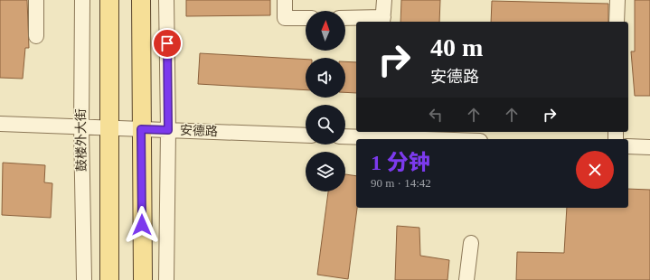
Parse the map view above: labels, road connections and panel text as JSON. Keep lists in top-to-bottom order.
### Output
{
  "streets": {
    "street": ["安德路", "鼓楼外大街"]
  },
  "crossings": [
    ["安德路", "鼓楼外大街"]
  ],
  "north": "top",
  "page": {
    "turn": ["40 m", "安德路"],
    "heading": ["1 分钟", "90 m · 14:42"]
  }
}
